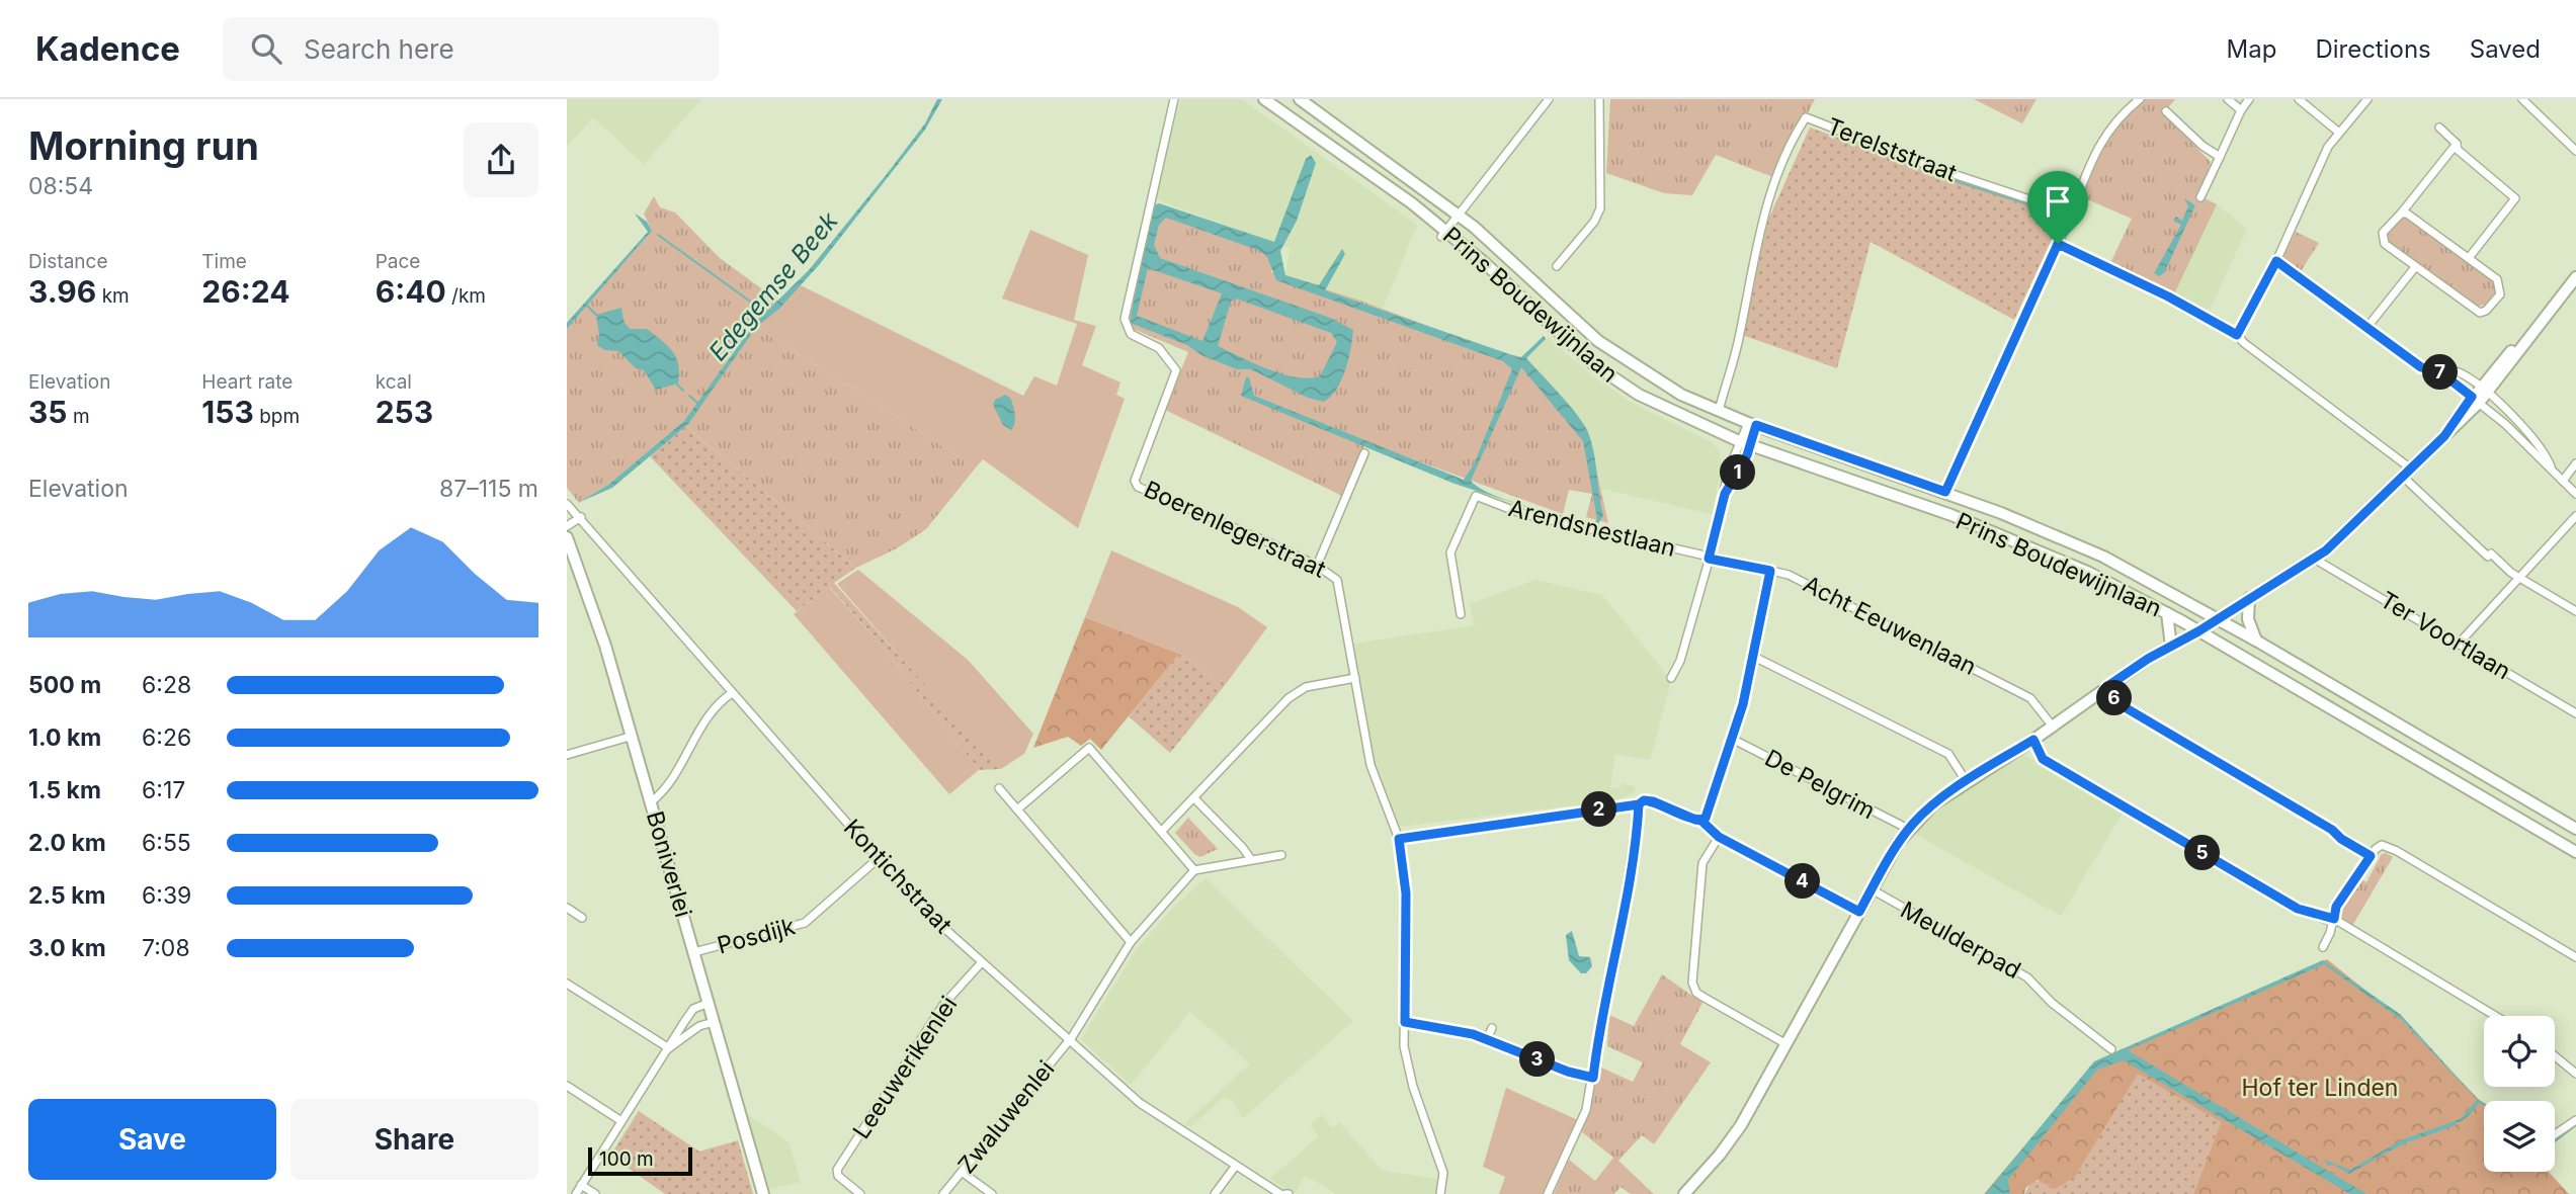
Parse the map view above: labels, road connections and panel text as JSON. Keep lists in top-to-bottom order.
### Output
{
  "streets": {
    "main road": ["Prins Boudewijnlaan", "Boniverlei"],
    "street": [
      "Terelststraat",
      "Arendsnestlaan",
      "Boerenlegerstraat",
      "Acht Eeuwenlaan",
      "Ter Voortlaan",
      "De Pelgrim",
      "Kontichstraat",
      "Posdijk",
      "Meulderpad",
      "Leeuwerikenlei",
      "Zwaluwenlei"
    ]
  },
  "crossings": [
    ["Terelststraat", "Prins Boudewijnlaan"],
    ["Arendsnestlaan", "Acht Eeuwenlaan"],
    ["Boniverlei", "Posdijk"],
    ["Kontichstraat", "Posdijk"],
    ["Kontichstraat", "Leeuwerikenlei"],
    ["Kontichstraat", "Zwaluwenlei"]
  ],
  "water": ["Edegemse Beek"],
  "parks": ["Hof ter Linden"],
  "scale_bar": "100 m",
  "page": {
    "header": "Kadence",
    "search": "Search here",
    "nav": ["Map", "Directions", "Saved"],
    "heading": ["Morning run", "08:54"],
    "stats": [
      ["Distance", "3.96 km"],
      ["Time", "26:24"],
      ["Pace", "6:40 /km"],
      ["Elevation", "35 m"],
      ["Heart rate", "153 bpm"],
      ["kcal", "253"]
    ],
    "pins": [
      "7",
      "1",
      "6",
      "2",
      "5",
      "4",
      "3"
    ],
    "chart": ["Elevation", "87–115 m"],
    "list": [
      {
        "name": "500 m",
        "note": "6:28"
      },
      {
        "name": "1.0 km",
        "note": "6:26"
      },
      {
        "name": "1.5 km",
        "note": "6:17"
      },
      {
        "name": "2.0 km",
        "note": "6:55"
      },
      {
        "name": "2.5 km",
        "note": "6:39"
      },
      {
        "name": "3.0 km",
        "note": "7:08"
      }
    ],
    "buttons": ["Save", "Share"],
    "scale": "100 m"
  }
}
